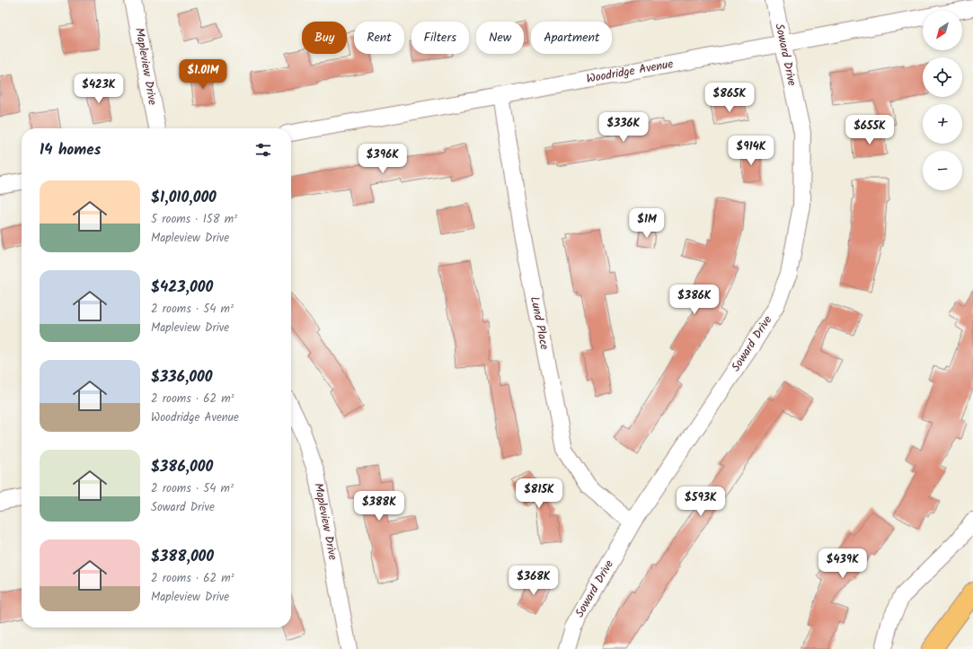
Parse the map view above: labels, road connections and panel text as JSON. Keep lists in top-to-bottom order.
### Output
{
  "streets": {
    "street": [
      "Soward Drive",
      "Mapleview Drive",
      "Woodridge Avenue",
      "Lund Place"
    ]
  },
  "crossings": [
    ["Soward Drive", "Woodridge Avenue"],
    ["Soward Drive", "Lund Place"],
    ["Woodridge Avenue", "Lund Place"]
  ],
  "north": "bottom left",
  "page": {
    "map_buttons": ["+", "−"],
    "chip": [
      "Buy",
      "Rent",
      "Filters",
      "New",
      "Apartment"
    ],
    "price": [
      "$1.01M",
      "$423K",
      "$865K",
      "$336K",
      "$655K",
      "$914K",
      "$396K",
      "$1M",
      "$386K",
      "$815K",
      "$593K",
      "$388K",
      "$439K",
      "$368K"
    ],
    "heading": "14 homes",
    "list": [
      {
        "name": "$1,010,000",
        "note": "5 rooms · 158 m² · Mapleview Drive"
      },
      {
        "name": "$423,000",
        "note": "2 rooms · 54 m² · Mapleview Drive"
      },
      {
        "name": "$336,000",
        "note": "2 rooms · 62 m² · Woodridge Avenue"
      },
      {
        "name": "$386,000",
        "note": "2 rooms · 54 m² · Soward Drive"
      },
      {
        "name": "$388,000",
        "note": "2 rooms · 62 m² · Mapleview Drive"
      }
    ]
  }
}
